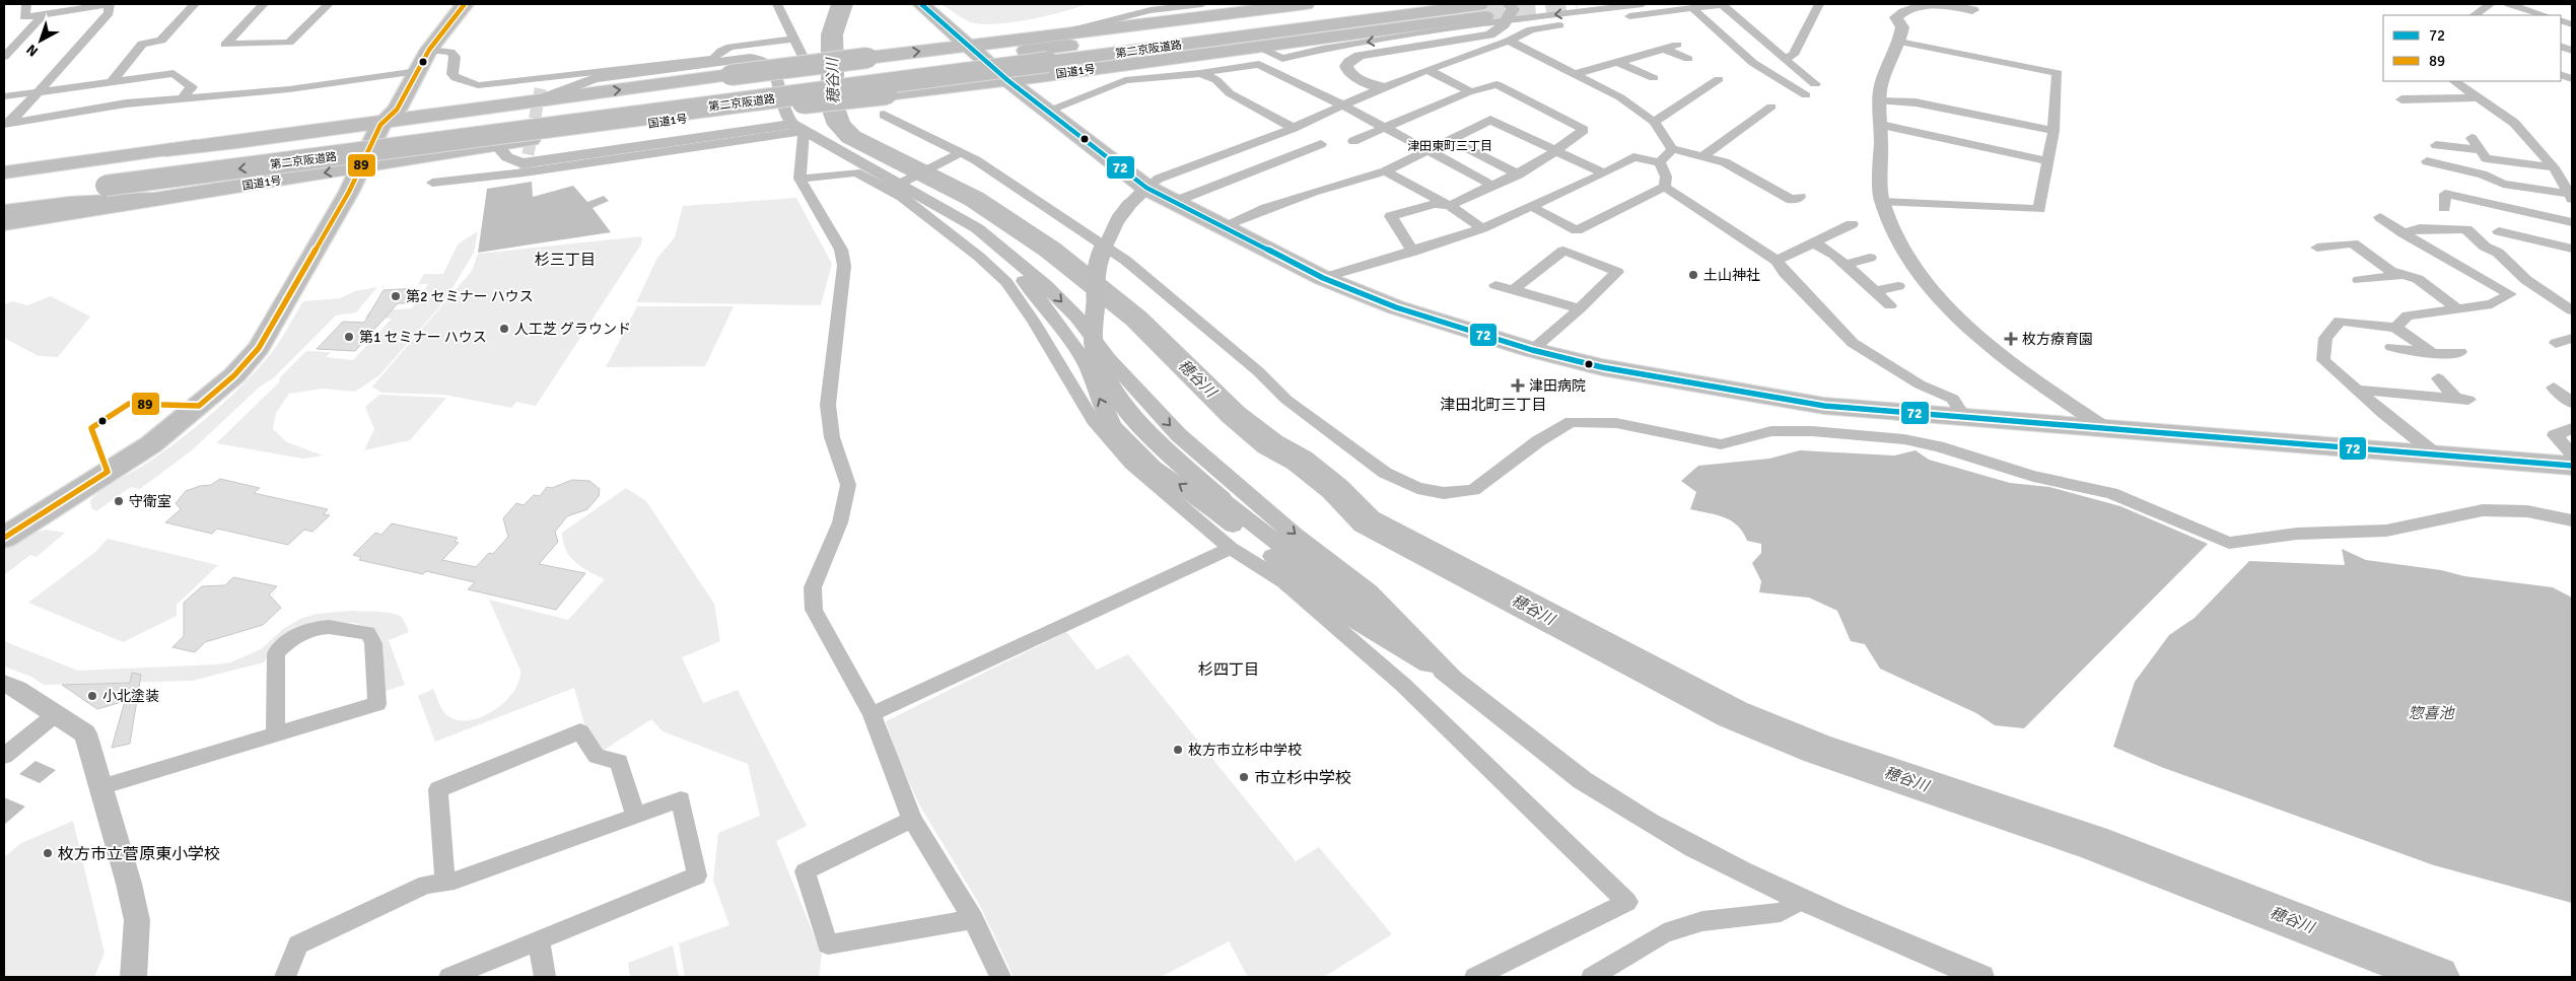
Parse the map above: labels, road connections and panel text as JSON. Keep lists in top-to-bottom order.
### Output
{
  "streets": {
    "highway": ["第二京阪道路", "国道1号"]
  },
  "crossings": [
    ["第二京阪道路", "国道1号"]
  ],
  "districts": [
    "津田東町三丁目",
    "杉三丁目",
    "津田北町三丁目",
    "杉四丁目"
  ],
  "water": ["穂谷川", "惣喜池"],
  "places": {
    "other": [
      "土山神社",
      "第2 セミナー ハウス",
      "人工芝 グラウンド",
      "第1 セミナー ハウス",
      "守衛室",
      "小北塗装",
      "枚方市立杉中学校",
      "市立杉中学校",
      "枚方市立菅原東小学校"
    ],
    "health": ["枚方療育園", "津田病院"]
  },
  "lines": ["transit line 72", "transit line 89"],
  "legend": ["72", "89"],
  "north": "bottom left"
}
